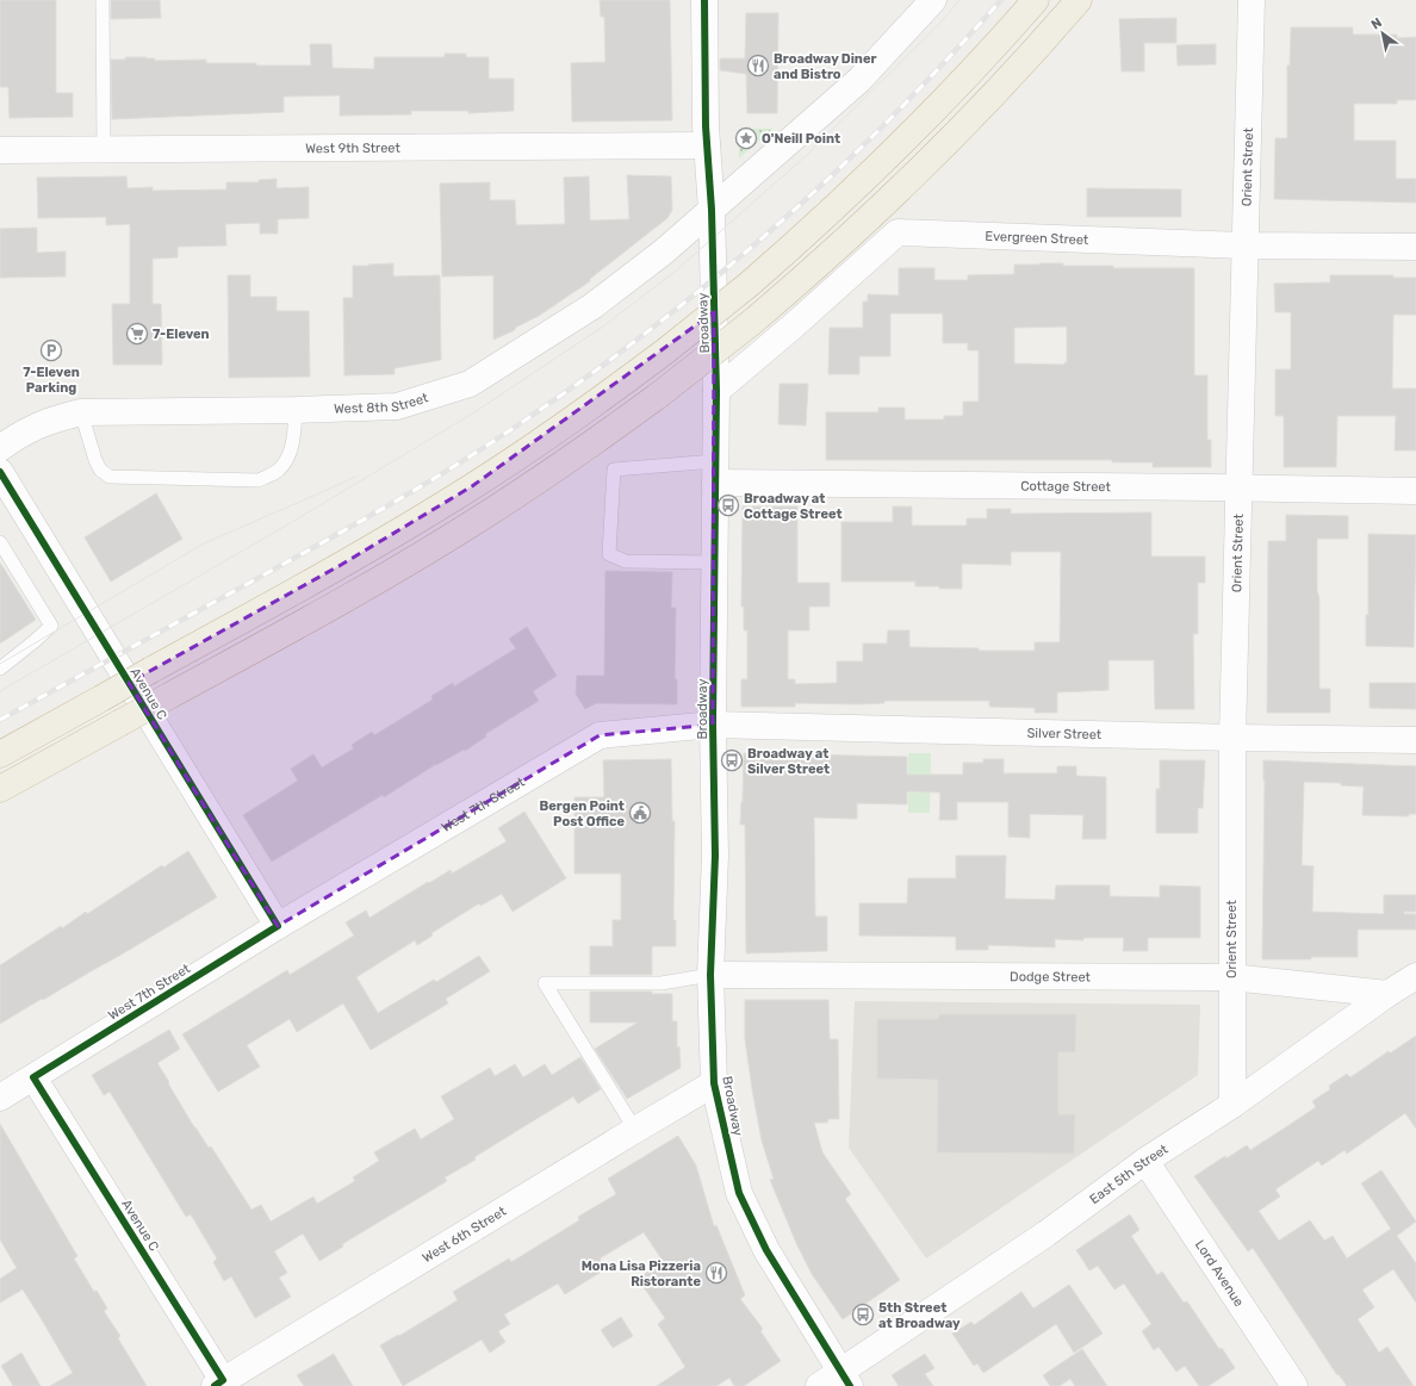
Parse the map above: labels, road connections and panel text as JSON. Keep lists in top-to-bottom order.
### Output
{
  "streets": {
    "street": [
      "West 9th Street",
      "Orient Street",
      "Evergreen Street",
      "Broadway",
      "West 8th Street",
      "Cottage Street",
      "Avenue C",
      "Silver Street",
      "West 7th Street",
      "Dodge Street",
      "East 5th Street",
      "West 6th Street",
      "Lord Avenue"
    ]
  },
  "crossings": [
    ["West 9th Street", "Broadway"],
    ["Orient Street", "Evergreen Street"],
    ["Orient Street", "Cottage Street"],
    ["Orient Street", "Silver Street"],
    ["Orient Street", "Dodge Street"],
    ["Orient Street", "East 5th Street"],
    ["Evergreen Street", "Broadway"],
    ["Broadway", "West 8th Street"],
    ["Broadway", "Cottage Street"],
    ["Broadway", "Silver Street"],
    ["Broadway", "West 7th Street"],
    ["Broadway", "Dodge Street"],
    ["Broadway", "East 5th Street"],
    ["Broadway", "West 6th Street"],
    ["Avenue C", "West 7th Street"],
    ["Avenue C", "West 6th Street"],
    ["Silver Street", "West 7th Street"],
    ["Dodge Street", "East 5th Street"],
    ["East 5th Street", "Lord Avenue"]
  ],
  "places": {
    "restaurant": ["Broadway Diner and Bistro", "Mona Lisa Pizzeria Ristorante"],
    "place": ["O'Neill Point"],
    "supermarket": ["7-Eleven"],
    "parking": ["7-Eleven Parking"],
    "bus stop": ["Broadway at Cottage Street", "Broadway at Silver Street", "5th Street at Broadway"],
    "public building": ["Bergen Point Post Office"]
  },
  "north": "top left"
}
